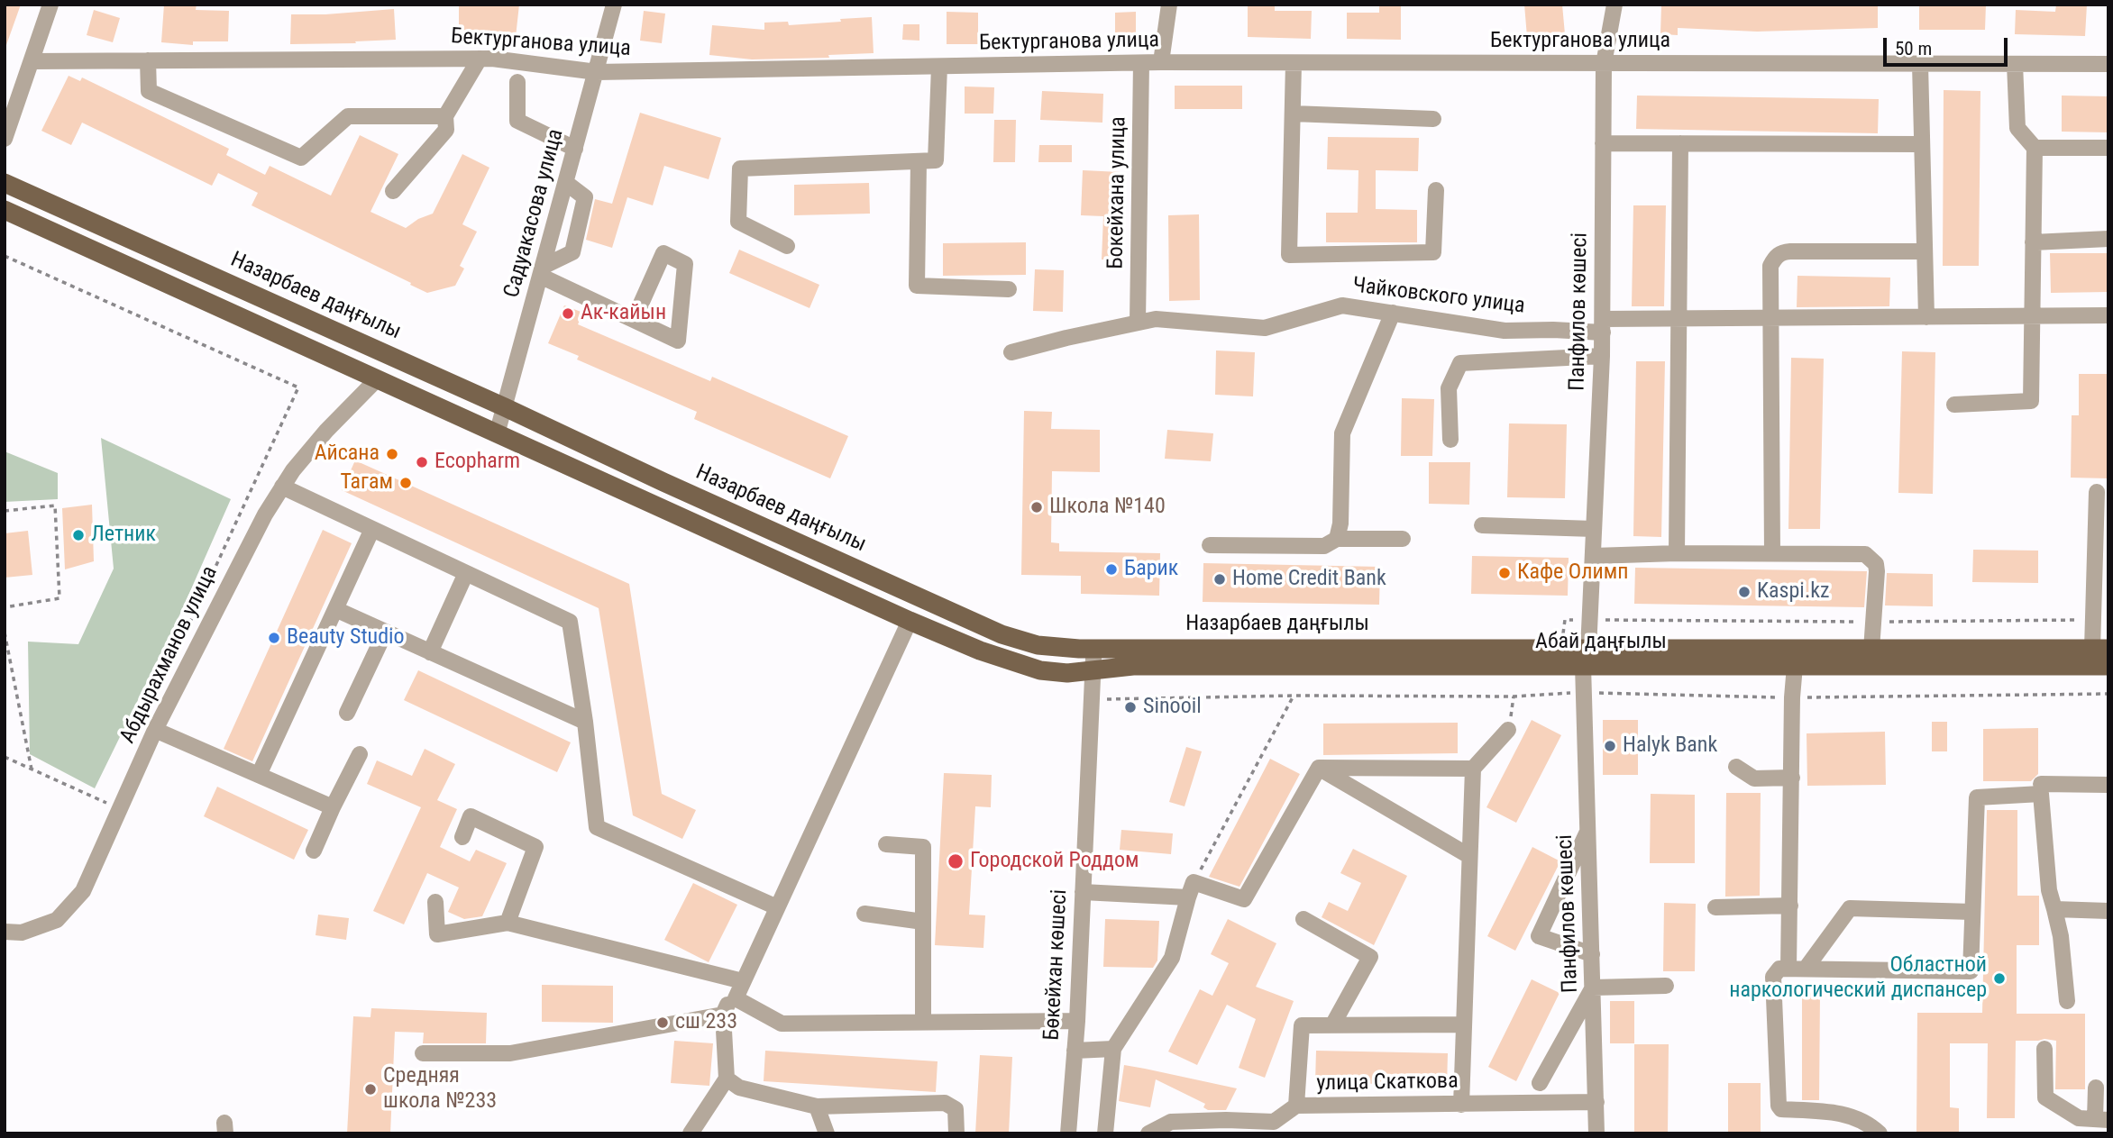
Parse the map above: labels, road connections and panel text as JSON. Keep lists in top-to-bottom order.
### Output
{
  "streets": {
    "main road": ["Назарбаев даңғылы", "Абай даңғылы"],
    "street": [
      "Бектурганова улица",
      "Бокейхана улица",
      "Садуакасова улица",
      "Чайковского улица",
      "Панфилов көшесі",
      "Абдырахманов улица",
      "Бөкейхан көшесі",
      "улица Скаткова"
    ]
  },
  "crossings": [
    ["Бектурганова улица", "Бокейхана улица"],
    ["Бектурганова улица", "Садуакасова улица"],
    ["Бектурганова улица", "Панфилов көшесі"],
    ["Бокейхана улица", "Чайковского улица"],
    ["Садуакасова улица", "Назарбаев даңғылы"],
    ["Назарбаев даңғылы", "Панфилов көшесі"],
    ["Назарбаев даңғылы", "Абай даңғылы"],
    ["Назарбаев даңғылы", "Бөкейхан көшесі"],
    ["Чайковского улица", "Панфилов көшесі"],
    ["Панфилов көшесі", "Абай даңғылы"],
    ["Панфилов көшесі", "улица Скаткова"],
    ["Абай даңғылы", "Бөкейхан көшесі"]
  ],
  "places": [
    "Ак-кайын",
    "Айсана",
    "Ecopharm",
    "Тагам",
    "Школа №140",
    "Летник",
    "Барик",
    "Кафе Олимп",
    "Home Credit Bank",
    "Kaspi.kz",
    "Beauty Studio",
    "Sinooil",
    "Halyk Bank",
    "Городской Роддом",
    "Областной наркологический диспансер",
    "сш 233",
    "Средняя школа №233"
  ],
  "scale_bar": "50 m"
}
